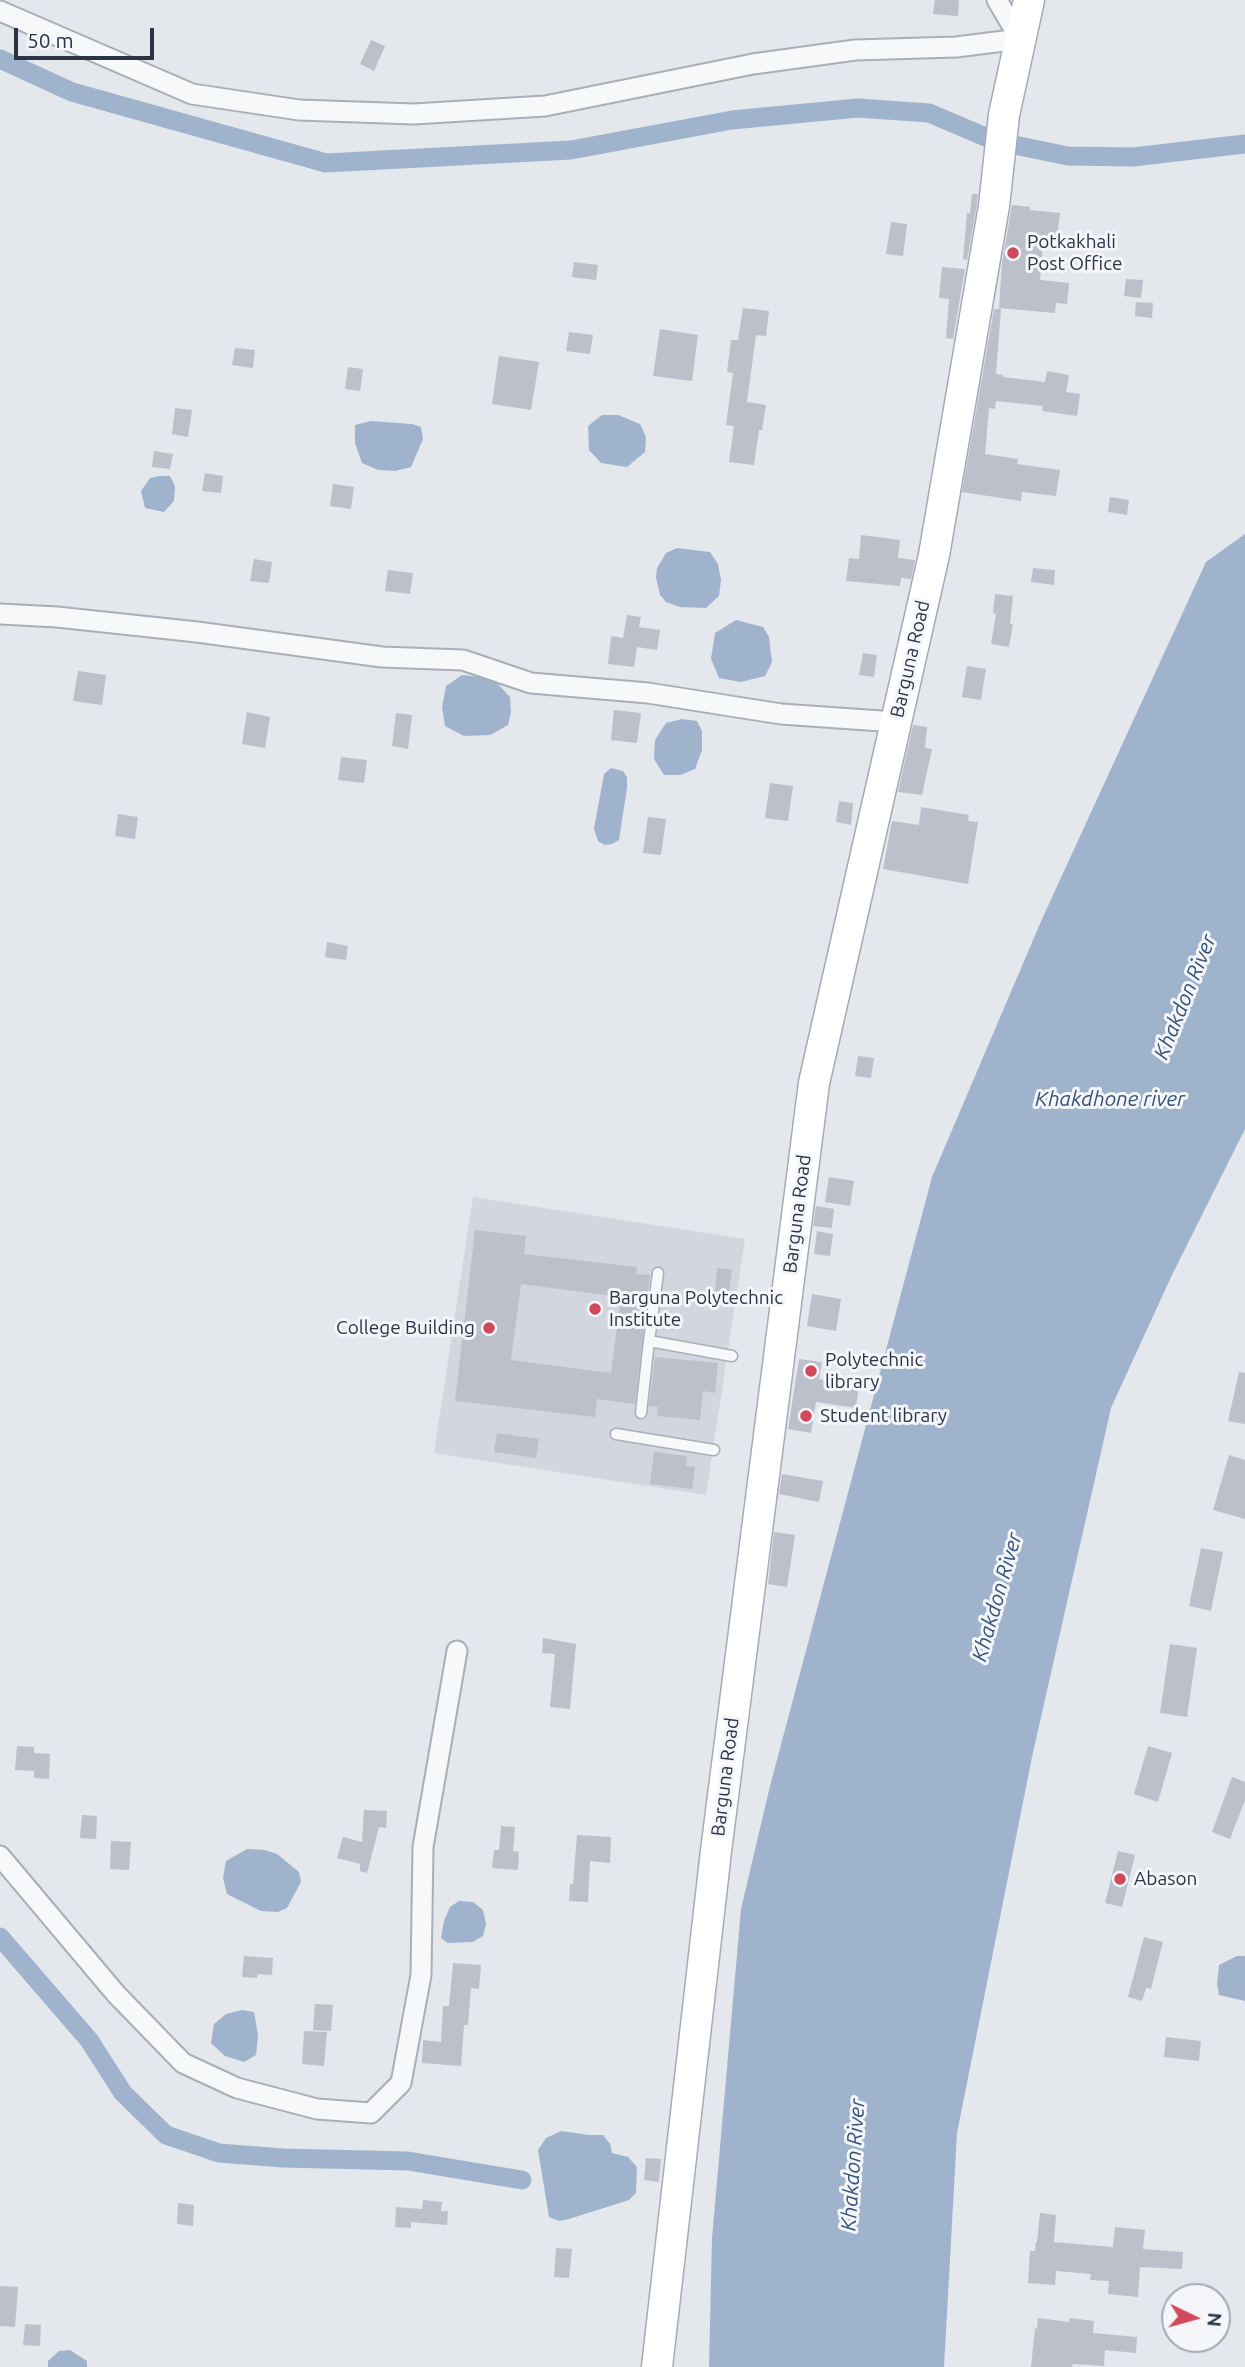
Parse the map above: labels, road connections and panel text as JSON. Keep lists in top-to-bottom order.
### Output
{
  "streets": {
    "main road": ["Barguna Road"]
  },
  "water": ["Khakdon River", "Khakdhone river"],
  "places": [
    "Potkakhali Post Office",
    "Barguna Polytechnic Institute",
    "College Building",
    "Polytechnic library",
    "Student library",
    "Abason"
  ],
  "scale_bar": "50 m",
  "north": "right"
}
